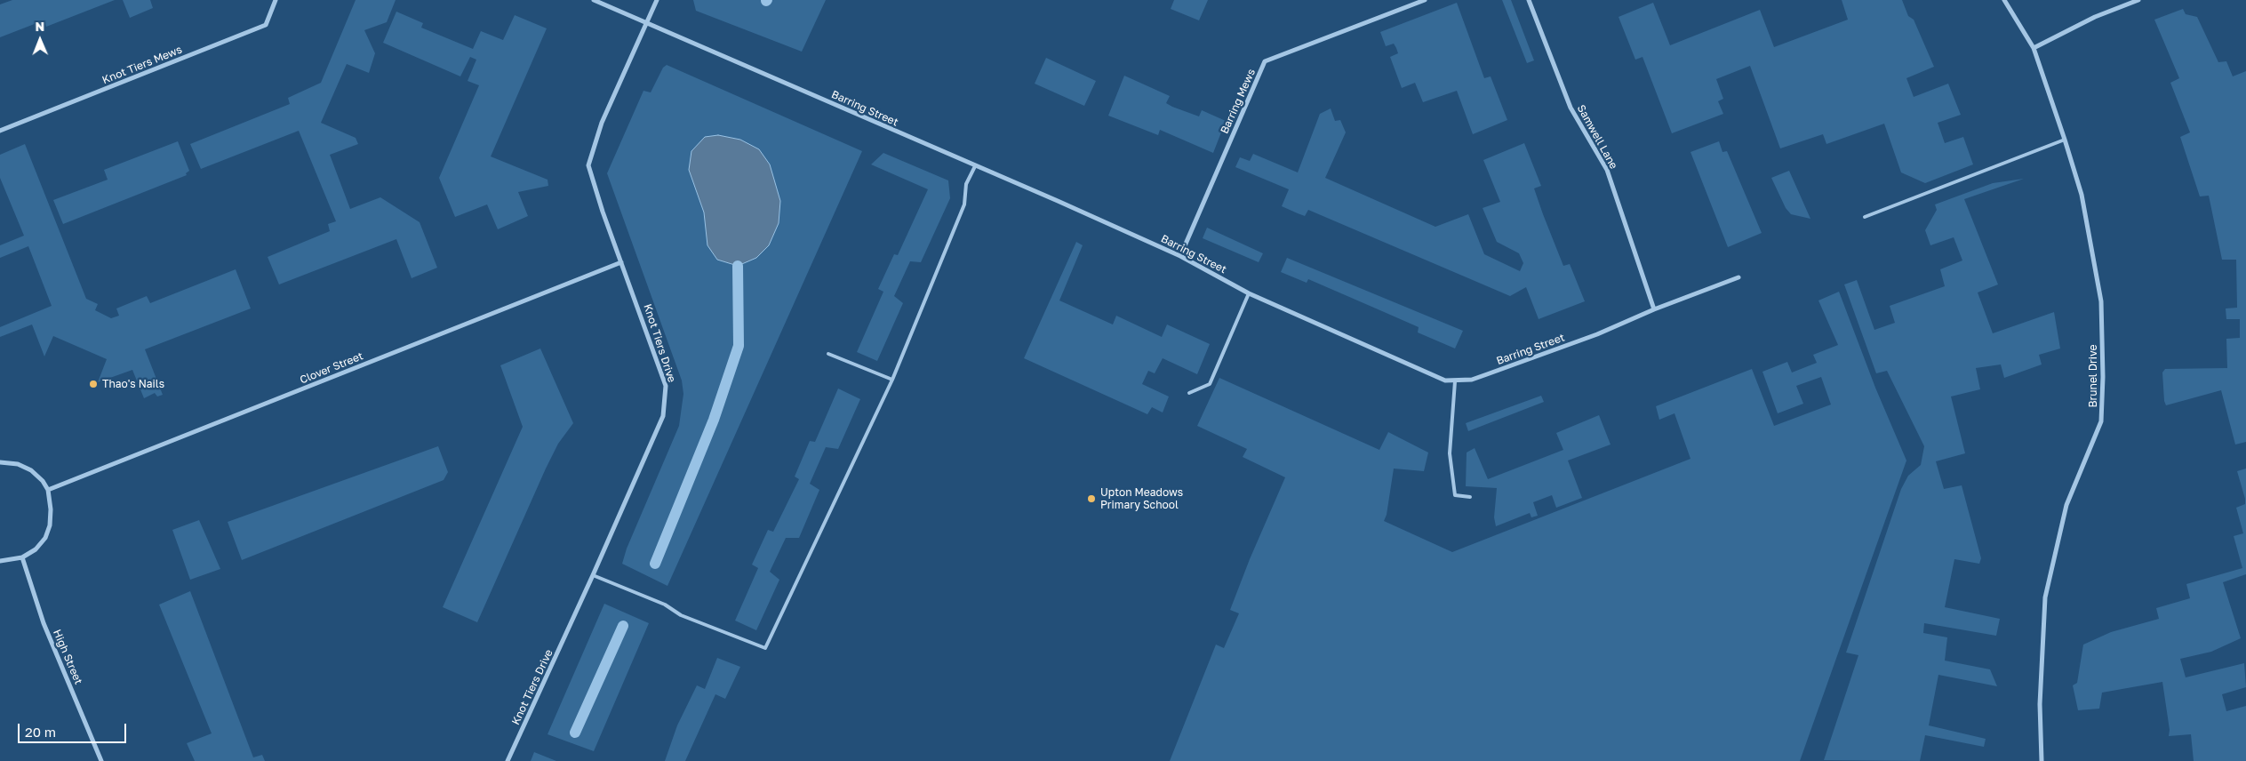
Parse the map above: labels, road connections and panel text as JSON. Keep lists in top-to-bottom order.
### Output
{
  "streets": {
    "street": [
      "Knot Tiers Mews",
      "Barring Mews",
      "Barring Street",
      "Samwell Lane",
      "Knot Tiers Drive",
      "Clover Street",
      "Brunel Drive",
      "High Street"
    ]
  },
  "crossings": [
    ["Barring Mews", "Barring Street"],
    ["Barring Street", "Samwell Lane"],
    ["Barring Street", "Knot Tiers Drive"],
    ["Knot Tiers Drive", "Clover Street"]
  ],
  "places": ["Thao's Nails", "Upton Meadows Primary School"],
  "scale_bar": "20 m",
  "north": "top"
}
